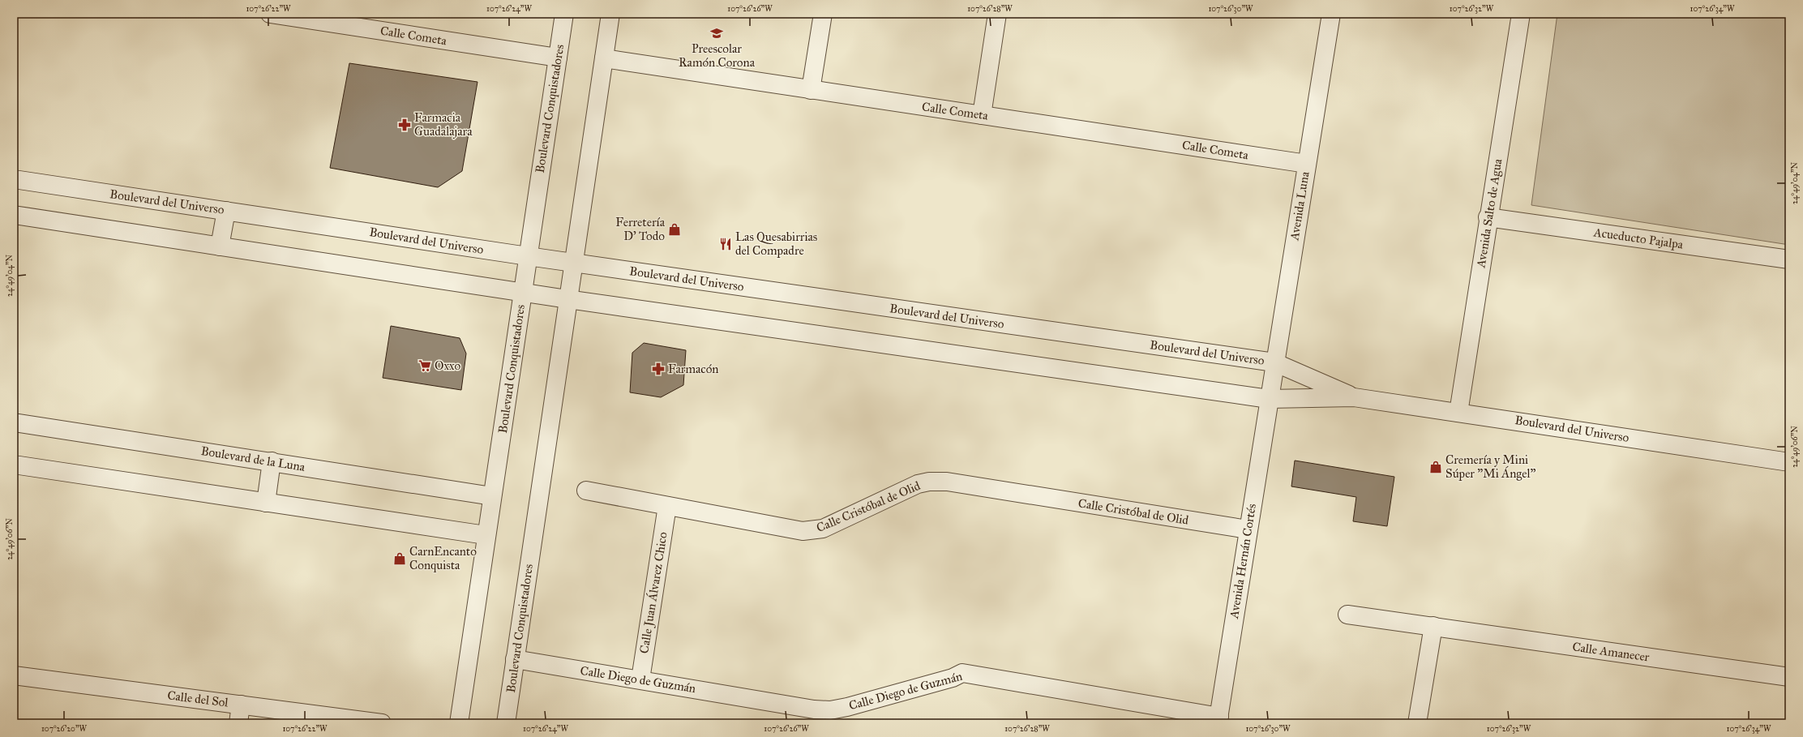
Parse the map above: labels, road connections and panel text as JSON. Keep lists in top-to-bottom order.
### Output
{
  "streets": {
    "street": [
      "Calle Cometa",
      "Boulevard Conquistadores",
      "Boulevard del Universo",
      "Avenida Luna",
      "Avenida Salto de Agua",
      "Acueducto Pajalpa",
      "Boulevard de la Luna",
      "Calle Cristóbal de Olid",
      "Avenida Hernán Cortés",
      "Calle Juan Álvarez Chico",
      "Calle Amanecer",
      "Calle Diego de Guzmán",
      "Calle del Sol"
    ]
  },
  "crossings": [
    ["Calle Cometa", "Boulevard Conquistadores"],
    ["Calle Cometa", "Avenida Luna"],
    ["Boulevard Conquistadores", "Boulevard del Universo"],
    ["Boulevard Conquistadores", "Boulevard de la Luna"],
    ["Boulevard Conquistadores", "Calle Diego de Guzmán"],
    ["Boulevard del Universo", "Avenida Luna"],
    ["Boulevard del Universo", "Avenida Salto de Agua"],
    ["Boulevard del Universo", "Avenida Hernán Cortés"],
    ["Avenida Luna", "Avenida Hernán Cortés"],
    ["Avenida Salto de Agua", "Acueducto Pajalpa"],
    ["Calle Cristóbal de Olid", "Avenida Hernán Cortés"],
    ["Calle Cristóbal de Olid", "Calle Juan Álvarez Chico"],
    ["Avenida Hernán Cortés", "Calle Diego de Guzmán"],
    ["Calle Juan Álvarez Chico", "Calle Diego de Guzmán"]
  ],
  "places": {
    "school or university": ["Preescolar Ramón Corona"],
    "pharmacy": ["Farmacia Guadalajara", "Farmacón"],
    "shop": ["Ferretería D' Todo", "Cremería y Mini Súper \"Mi Ángel\"", "CarnEncanto Conquista"],
    "restaurant": ["Las Quesabirrias del Compadre"],
    "supermarket": ["Oxxo"]
  },
  "coordinates": [
    "107°26'22\"W",
    "107°26'24\"W",
    "107°26'26\"W",
    "107°26'28\"W",
    "107°26'30\"W",
    "107°26'32\"W",
    "107°26'34\"W",
    "24°49'04\"N",
    "24°49'06\"N",
    "107°26'20\"W"
  ]
}
